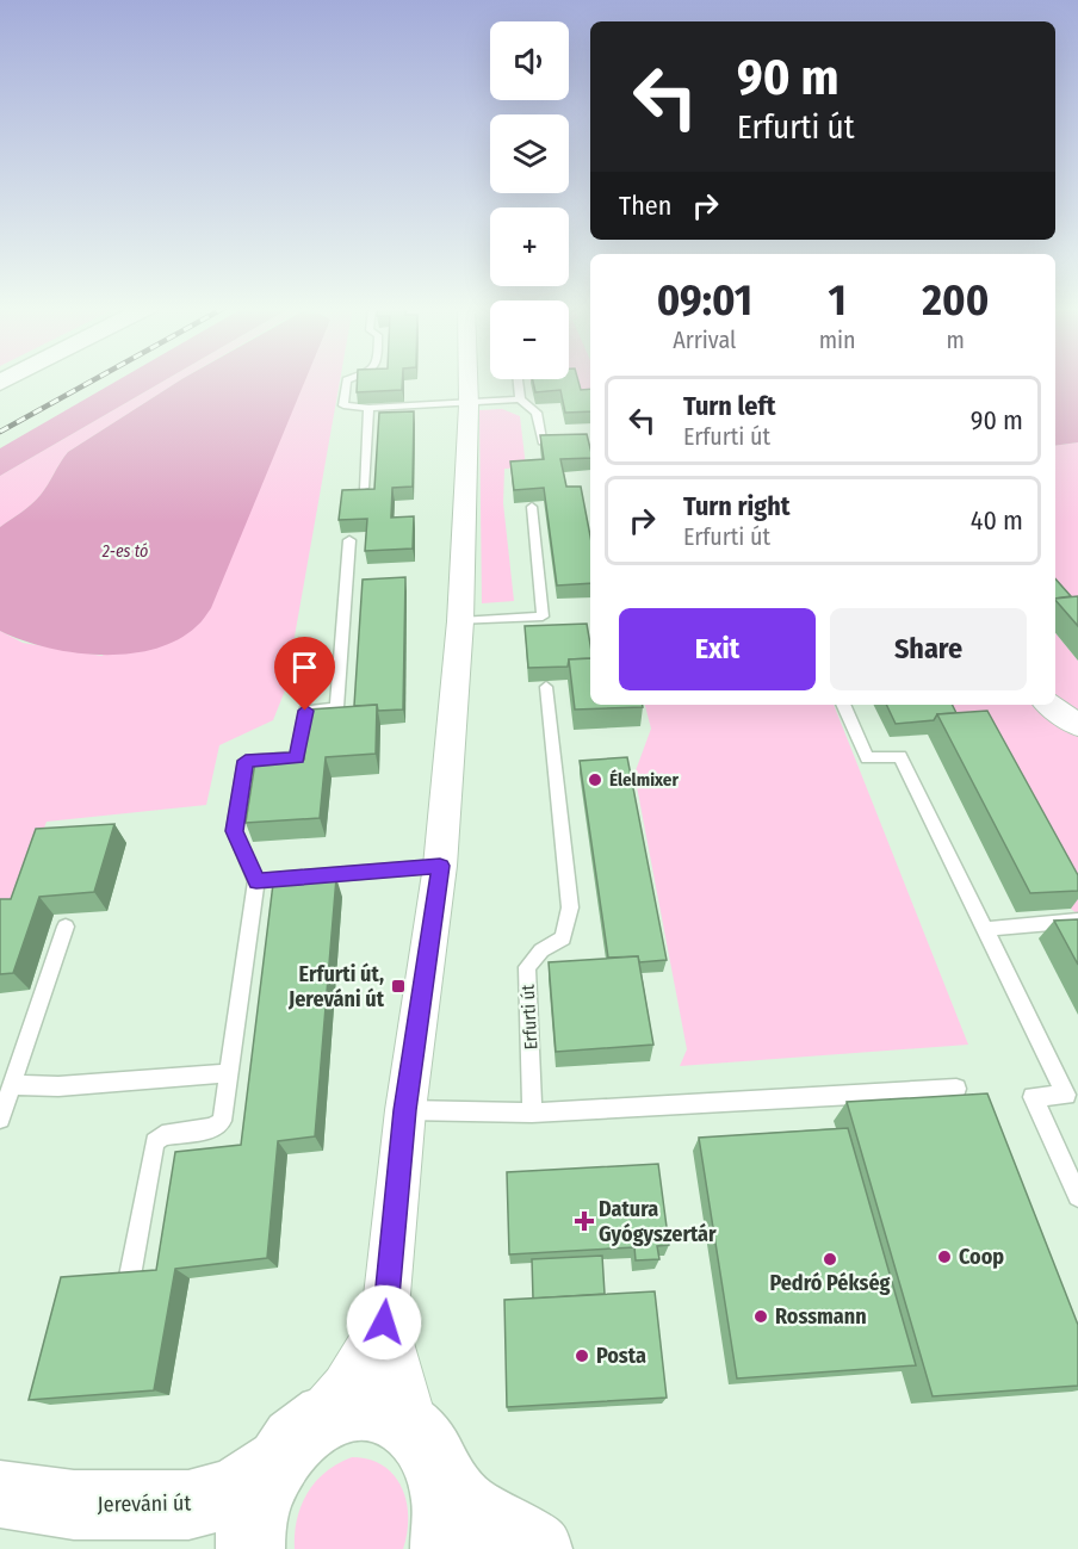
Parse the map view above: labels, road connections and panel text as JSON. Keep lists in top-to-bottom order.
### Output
{
  "streets": {
    "street": ["Jereváni út"],
    "lane": ["Erfurti út"]
  },
  "water": ["2-es tó"],
  "places": {
    "other": [
      "Élelmixer",
      "Coop",
      "Pedró Pékség",
      "Rossmann",
      "Posta"
    ],
    "transit": ["Erfurti út, Jereváni út"],
    "health": ["Datura Gyógyszertár"]
  },
  "page": {
    "map_buttons": ["+", "−"],
    "turn": ["90 m", "Erfurti út"],
    "then": "Then",
    "eta": [
      "09:01",
      "Arrival",
      "1",
      "min",
      "200",
      "m"
    ],
    "list": [
      {
        "name": "Turn left",
        "note": "Erfurti út",
        "value": "90 m"
      },
      {
        "name": "Turn right",
        "note": "Erfurti út",
        "value": "40 m"
      }
    ],
    "buttons": ["Exit", "Share"]
  }
}
